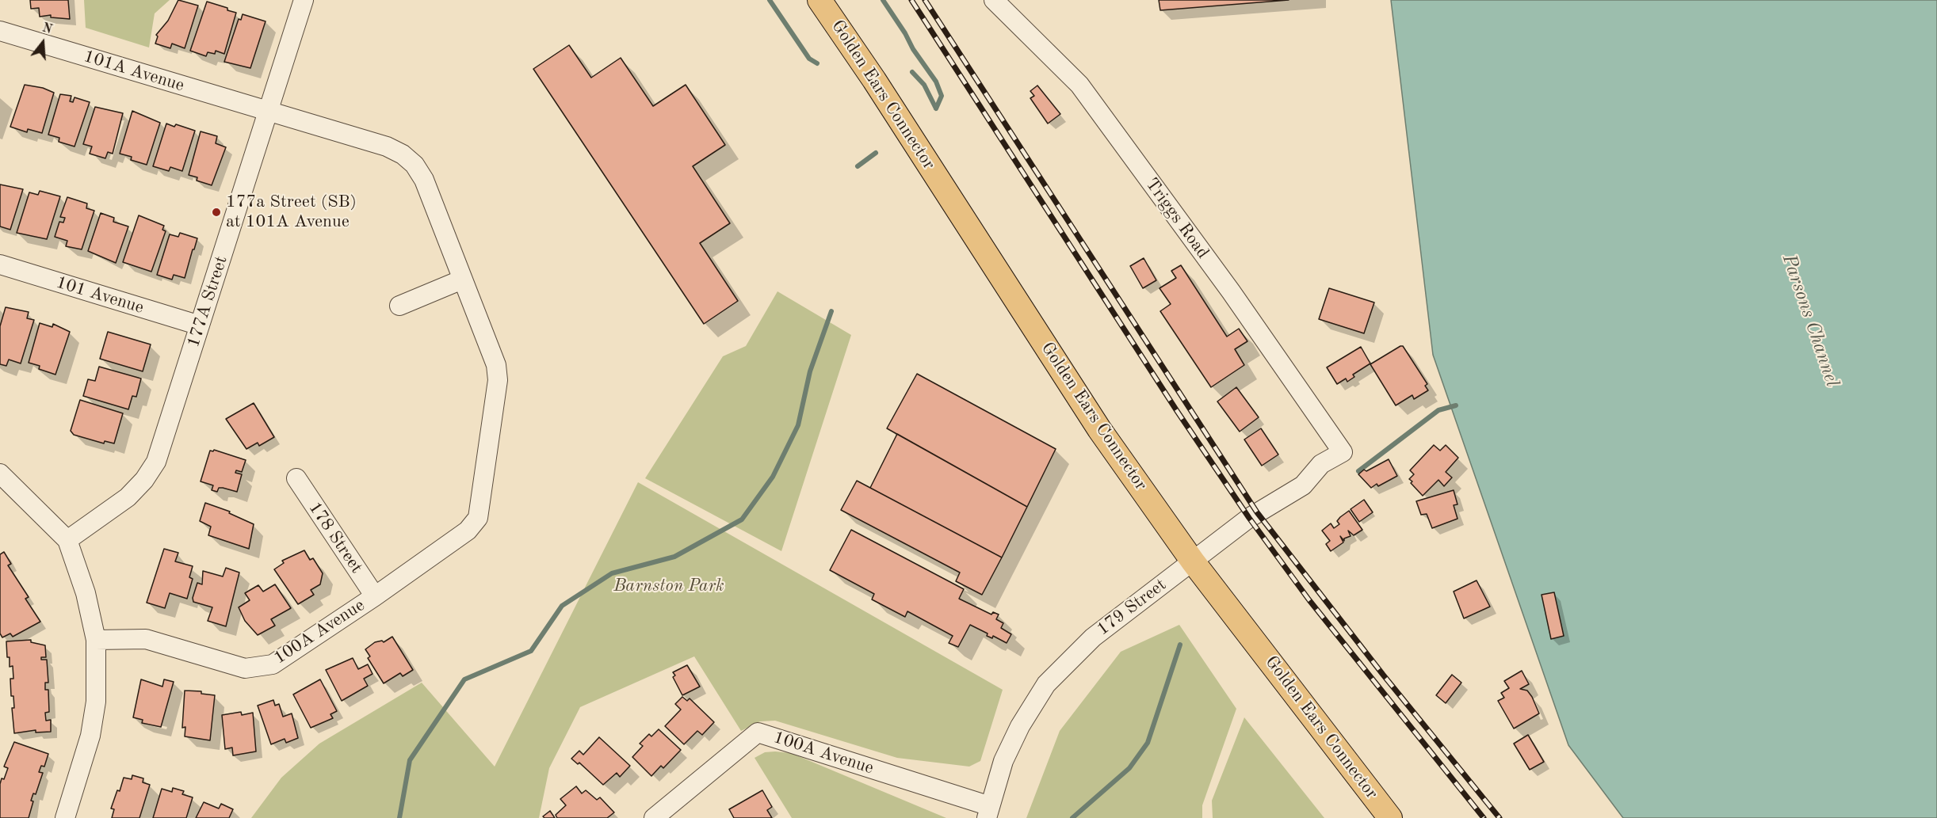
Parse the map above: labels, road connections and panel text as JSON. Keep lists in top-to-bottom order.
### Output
{
  "streets": {
    "main road": ["Golden Ears Connector"],
    "street": [
      "101A Avenue",
      "Triggs Road",
      "101 Avenue",
      "177A Street",
      "178 Street",
      "179 Street",
      "100A Avenue"
    ]
  },
  "crossings": [
    ["101A Avenue", "177A Street"],
    ["101A Avenue", "100A Avenue"],
    ["Golden Ears Connector", "179 Street"],
    ["Triggs Road", "179 Street"],
    ["101 Avenue", "177A Street"],
    ["178 Street", "100A Avenue"],
    ["179 Street", "100A Avenue"]
  ],
  "water": ["Parsons Channel"],
  "parks": ["Barnston Park"],
  "places": ["177a Street (SB) at 101A Avenue"],
  "north": "top"
}
